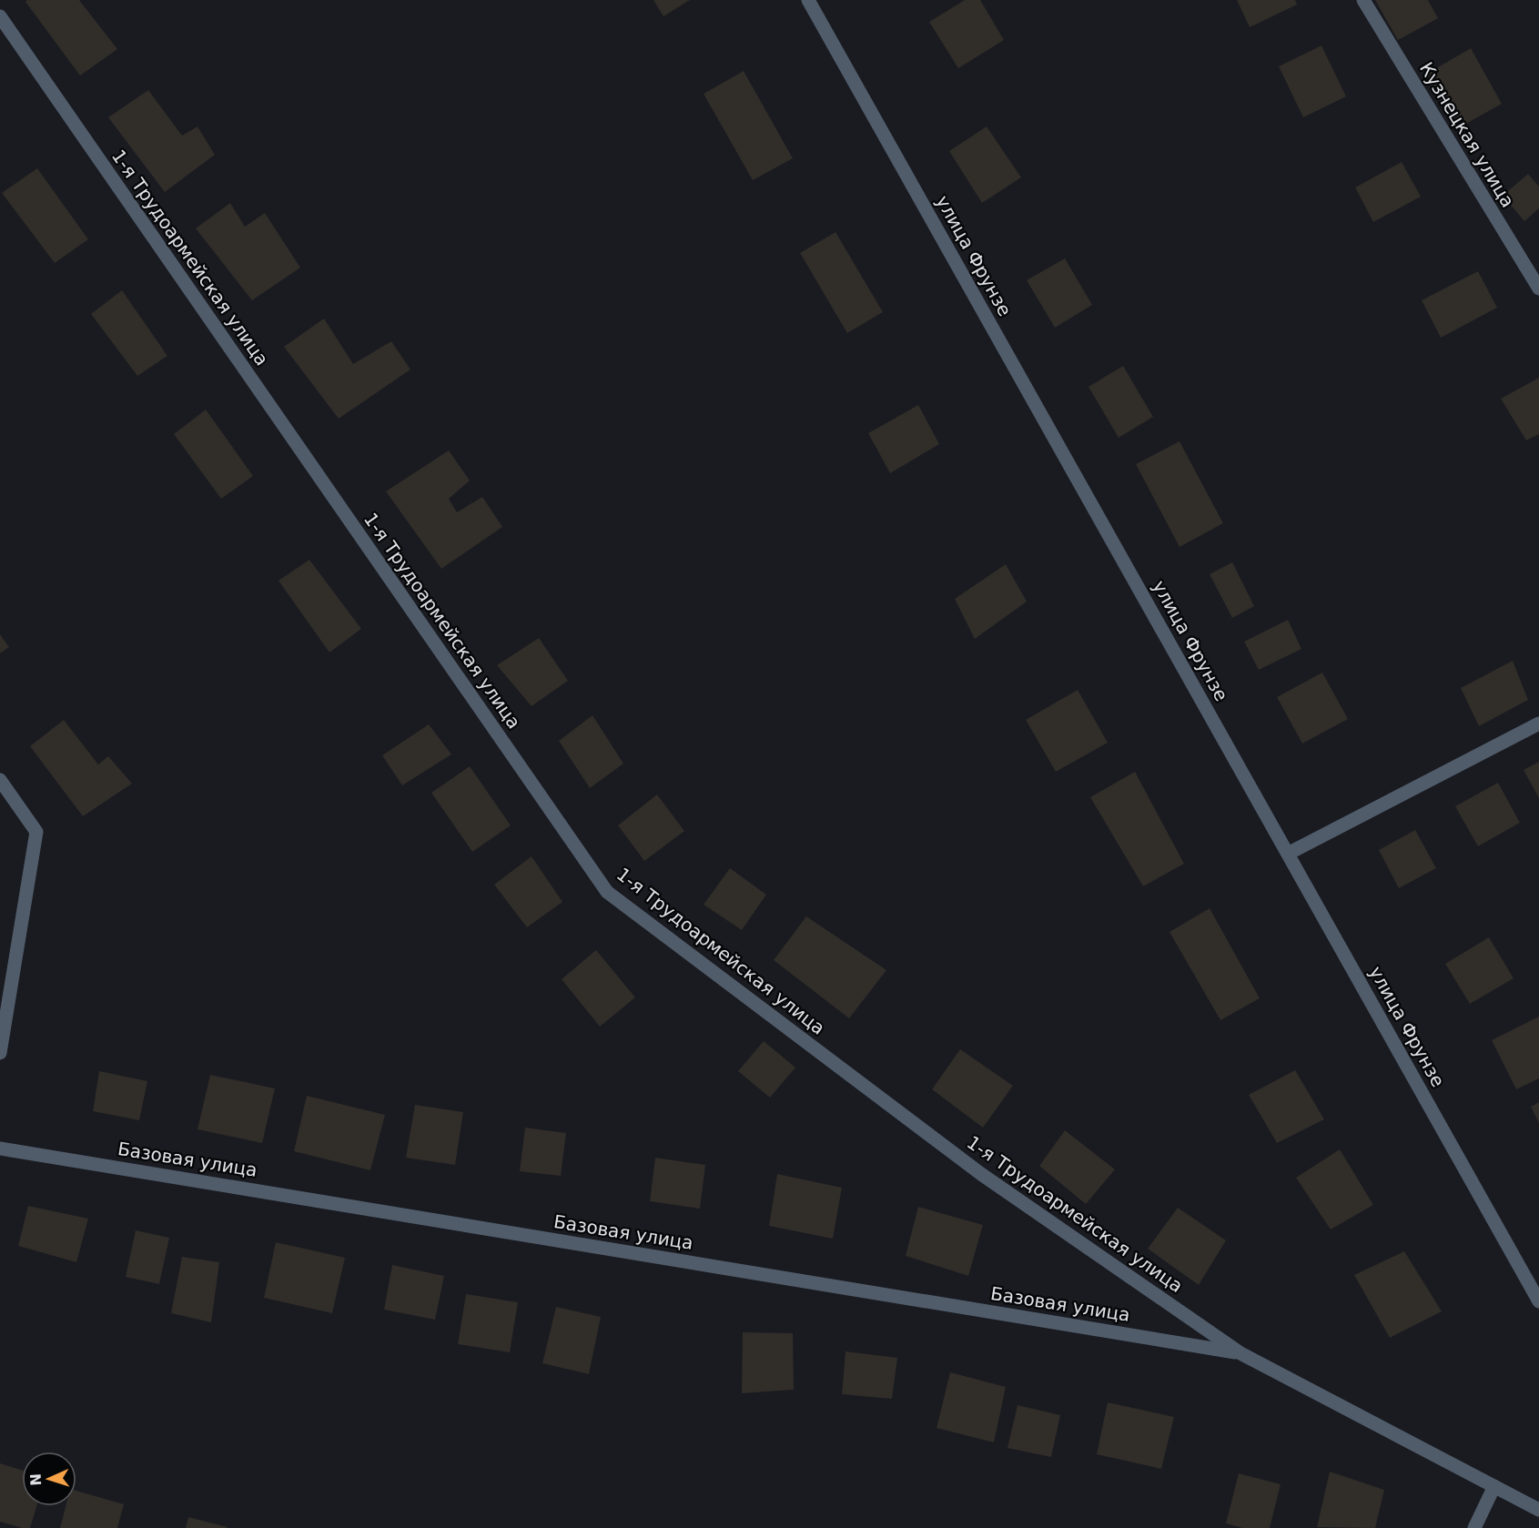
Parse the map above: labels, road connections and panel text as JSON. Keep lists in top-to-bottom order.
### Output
{
  "streets": {
    "street": [
      "Кузнецкая улица",
      "улица Фрунзе",
      "1-я Трудоармейская улица",
      "Базовая улица"
    ]
  },
  "crossings": [
    ["1-я Трудоармейская улица", "Базовая улица"]
  ],
  "north": "left"
}
